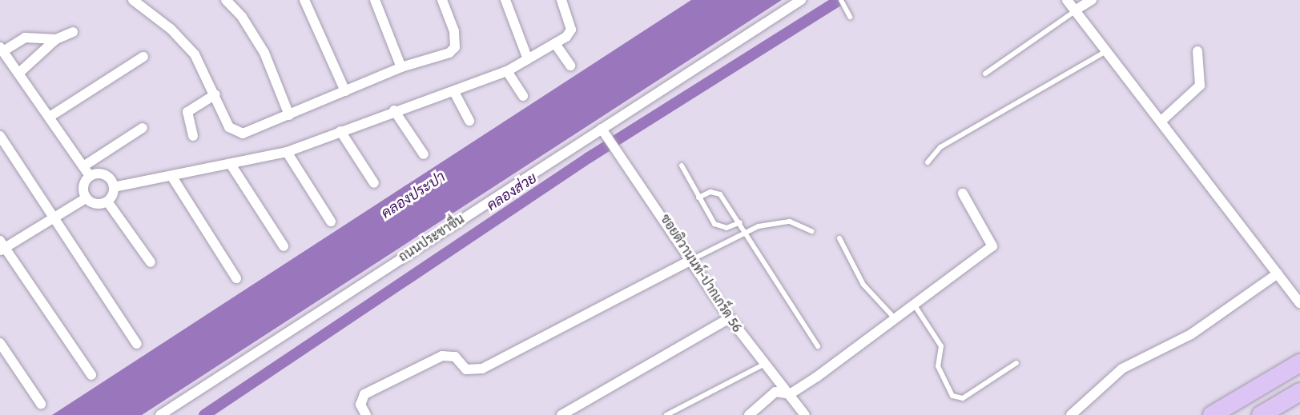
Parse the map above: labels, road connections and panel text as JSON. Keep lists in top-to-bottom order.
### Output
{
  "streets": {
    "street": ["ถนนประชาชื่น", "ซอยติวานนท์-ปากเกร็ด 56"]
  },
  "crossings": [
    ["ถนนประชาชื่น", "ซอยติวานนท์-ปากเกร็ด 56"]
  ],
  "water": ["คลองส่วย", "คลองประปา"]
}
